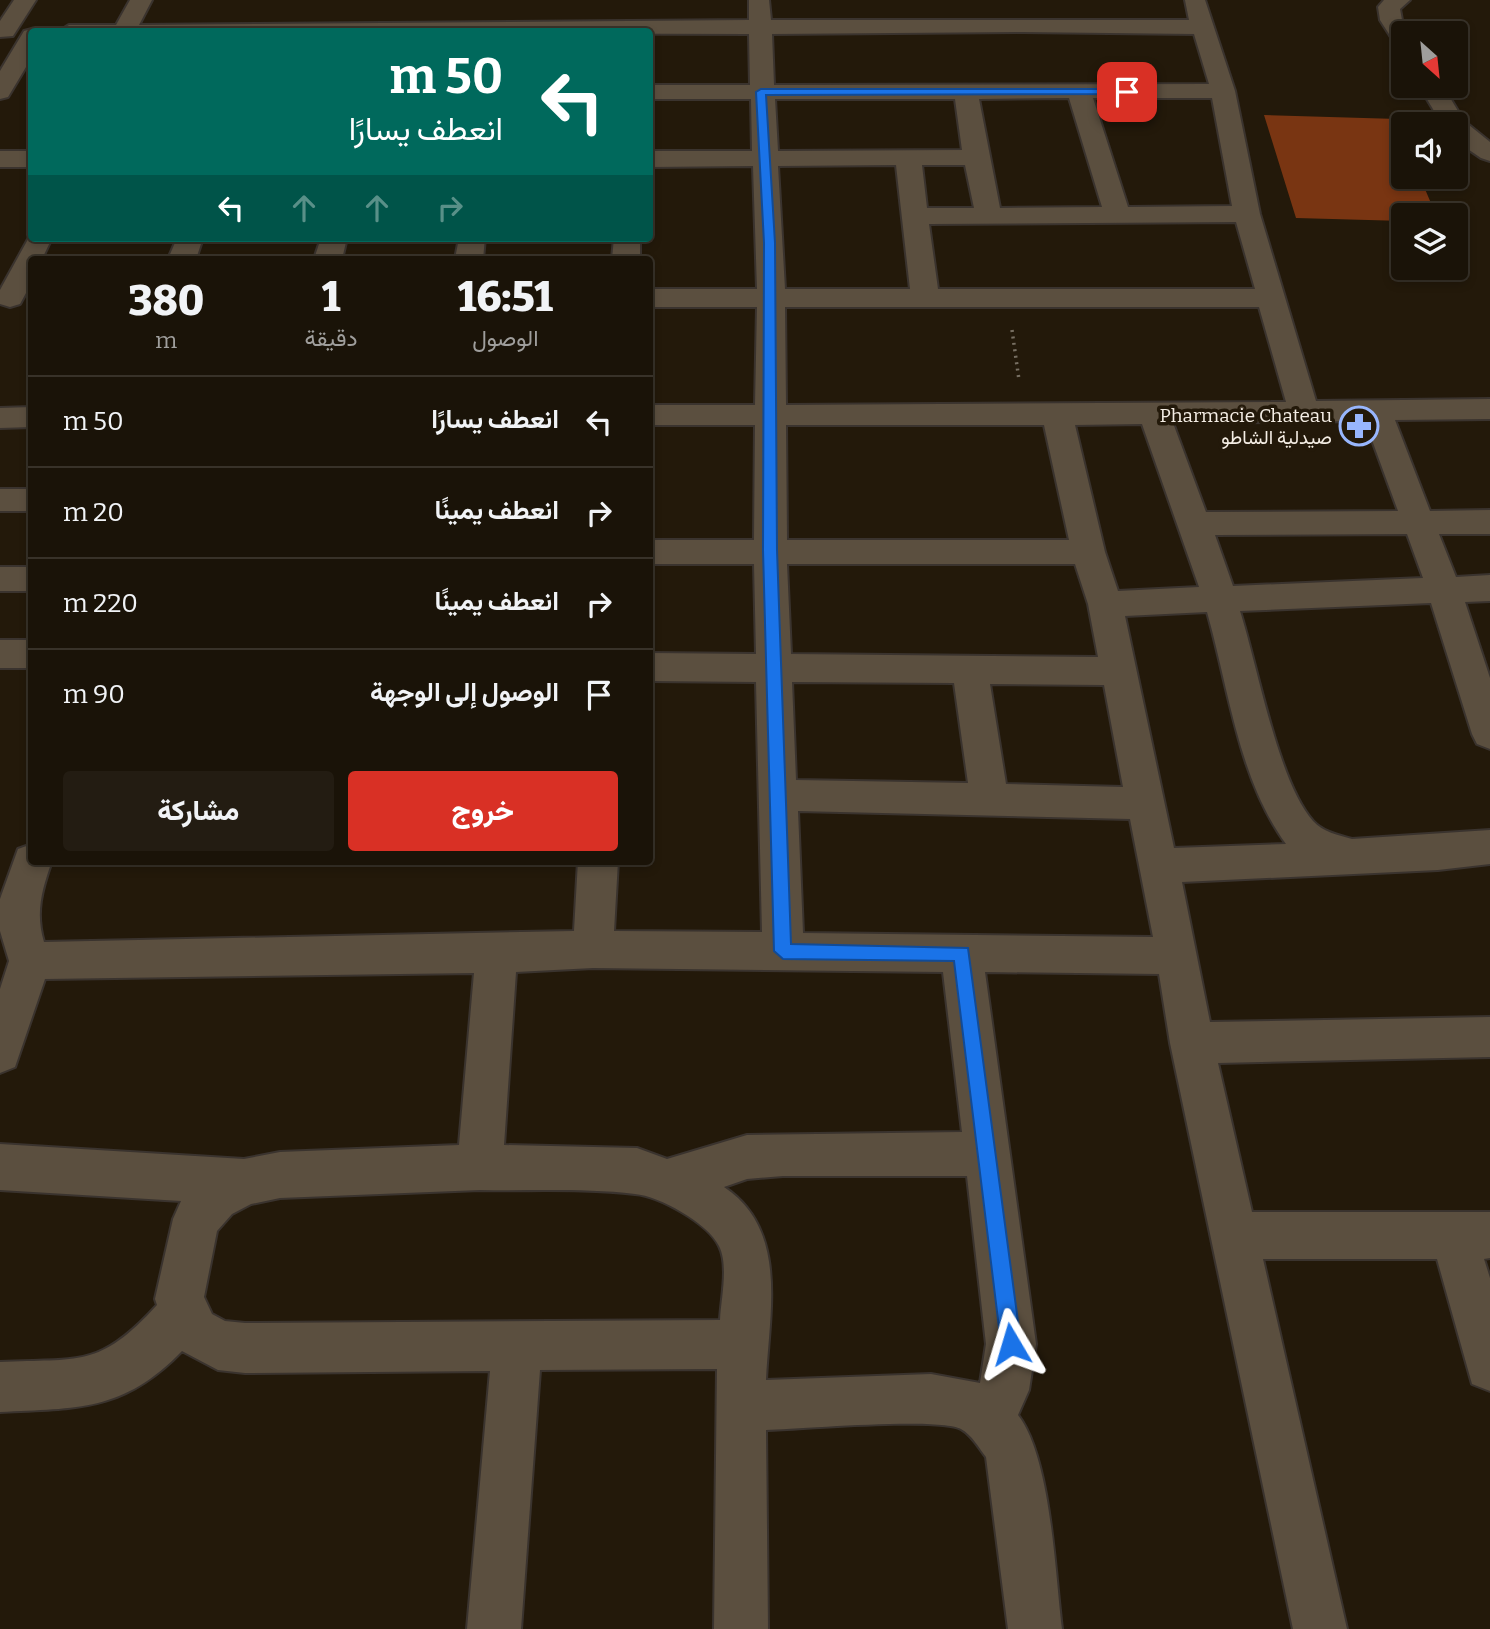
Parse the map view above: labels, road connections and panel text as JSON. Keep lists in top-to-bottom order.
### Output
{
  "places": {
    "pharmacy": ["Pharmacie Chateau صيدلية الشاطو"]
  },
  "north": "bottom right",
  "page": {
    "turn": ["50 m", "انعطف يسارًا"],
    "eta": [
      "16:51",
      "الوصول",
      "1",
      "دقيقة",
      "380",
      "m"
    ],
    "list": [
      {
        "name": "انعطف يسارًا",
        "value": "50 m"
      },
      {
        "name": "انعطف يمينًا",
        "value": "20 m"
      },
      {
        "name": "انعطف يمينًا",
        "value": "220 m"
      },
      {
        "name": "الوصول إلى الوجهة",
        "value": "90 m"
      }
    ],
    "buttons": ["خروج", "مشاركة"]
  }
}
